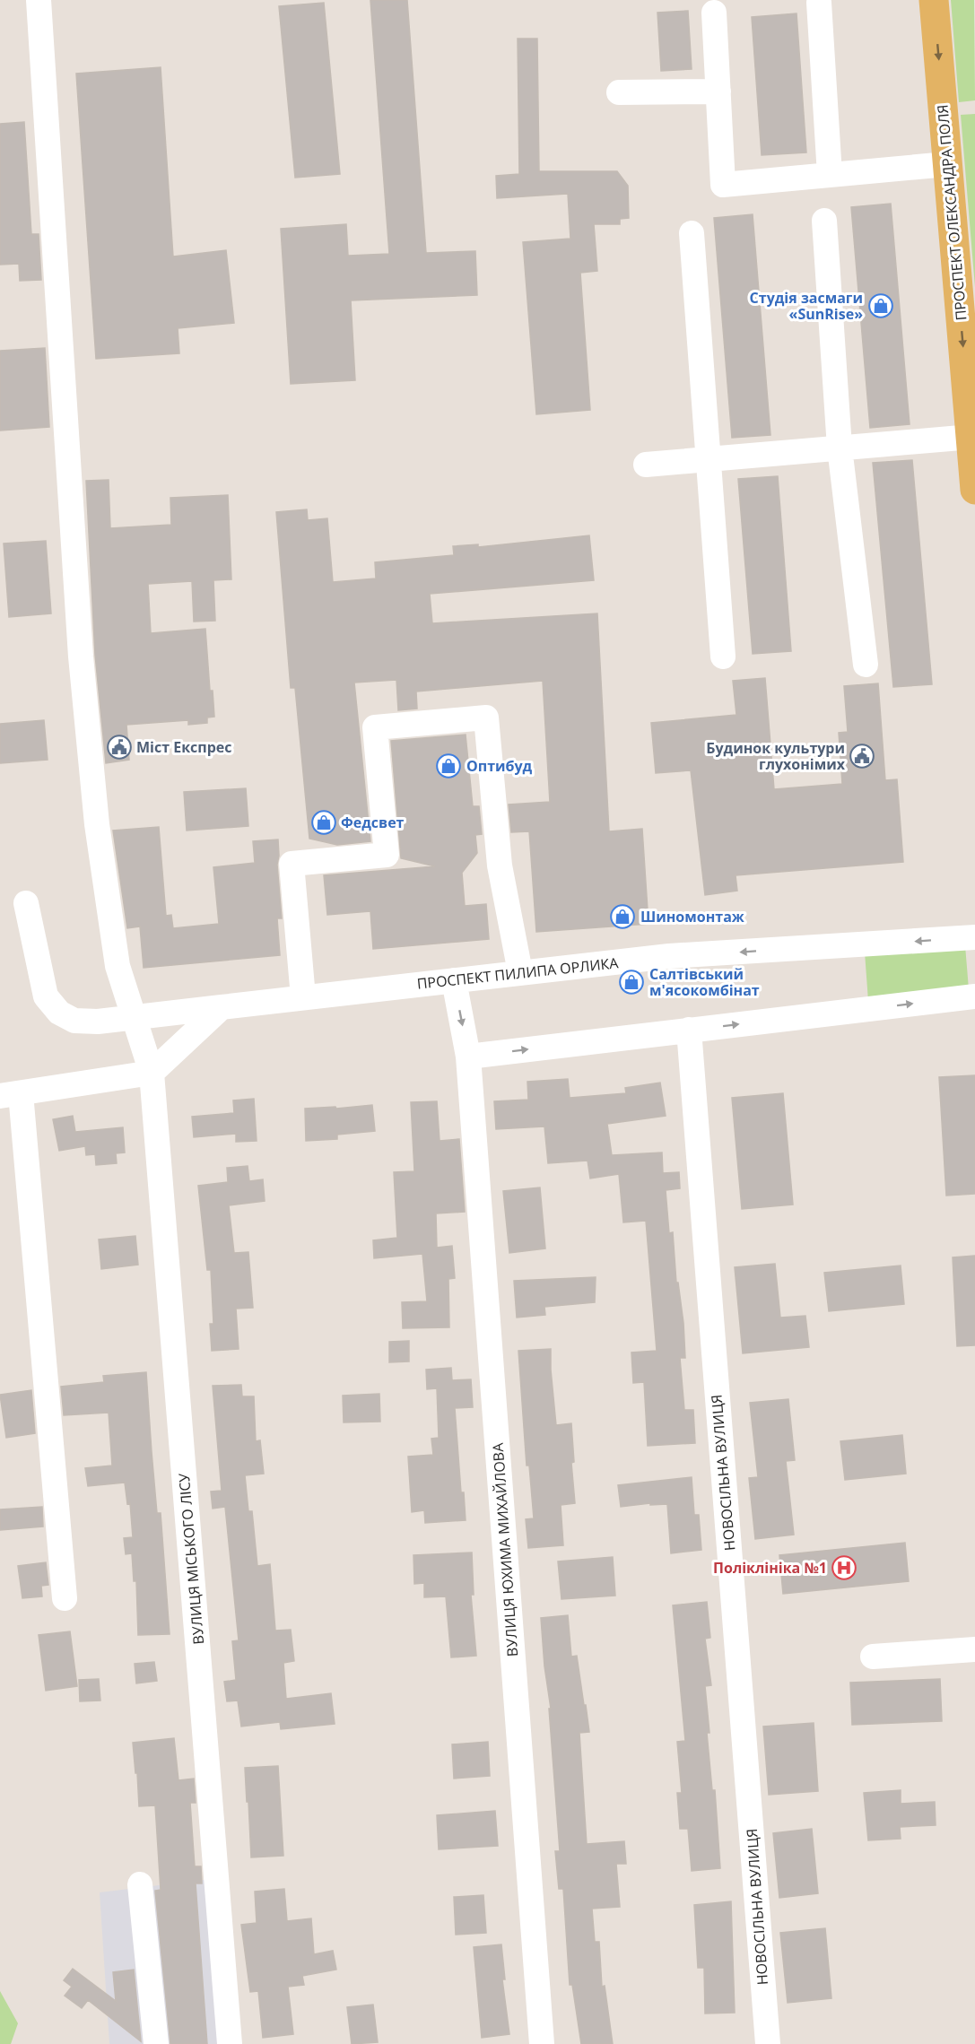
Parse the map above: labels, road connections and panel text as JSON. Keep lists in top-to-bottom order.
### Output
{
  "streets": {
    "main road": ["ПРОСПЕКТ ОЛЕКСАНДРА ПОЛЯ"],
    "street": [
      "ПРОСПЕКТ ПИЛИПА ОРЛИКА",
      "НОВОСІЛЬНА ВУЛИЦЯ",
      "ВУЛИЦЯ ЮХИМА МИХАЙЛОВА",
      "ВУЛИЦЯ МІСЬКОГО ЛІСУ"
    ]
  },
  "crossings": [
    ["ПРОСПЕКТ ПИЛИПА ОРЛИКА", "ВУЛИЦЯ ЮХИМА МИХАЙЛОВА"],
    ["ПРОСПЕКТ ПИЛИПА ОРЛИКА", "ВУЛИЦЯ МІСЬКОГО ЛІСУ"]
  ],
  "one_way": ["ПРОСПЕКТ ОЛЕКСАНДРА ПОЛЯ"],
  "places": {
    "shop": [
      "Студія засмаги «SunRise»",
      "Оптибуд",
      "Федсвет",
      "Шиномонтаж",
      "Салтівський м'ясокомбінат"
    ],
    "public building": ["Міст Експрес", "Будинок культури глухонімих"],
    "hospital": ["Поліклініка №1"]
  }
}
